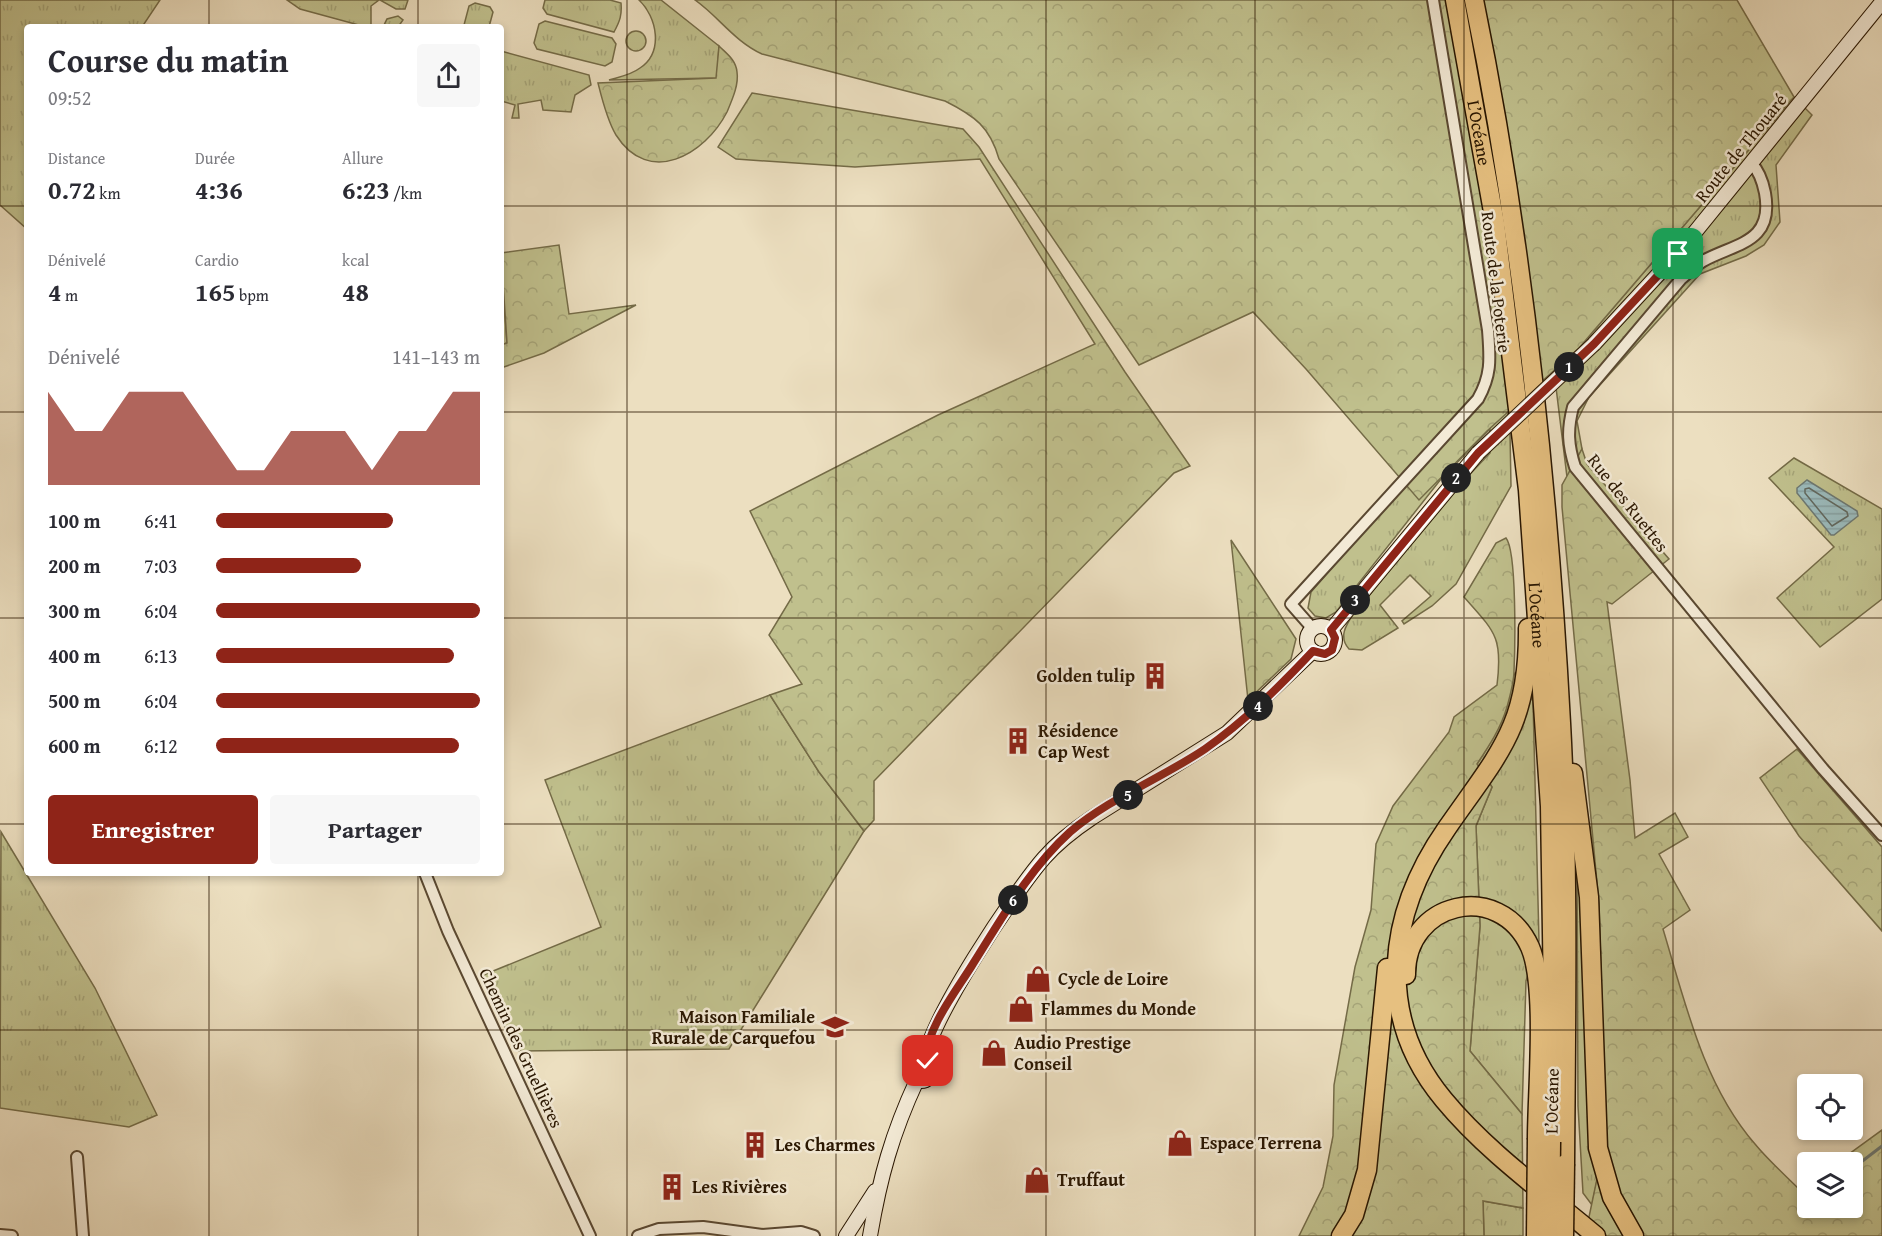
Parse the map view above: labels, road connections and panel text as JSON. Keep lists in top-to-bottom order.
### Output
{
  "streets": {
    "highway": ["L’Océane"],
    "main road": ["Route de Thouaré"],
    "street": ["Route de la Poterie", "Rue des Ruettes", "Chemin des Gruellières"]
  },
  "crossings": [
    ["Route de Thouaré", "Route de la Poterie"],
    ["Route de Thouaré", "Rue des Ruettes"]
  ],
  "places": {
    "building": [
      "Golden tulip",
      "Résidence Cap West",
      "Les Charmes",
      "Les Rivières"
    ],
    "shop": [
      "Cycle de Loire",
      "Flammes du Monde",
      "Audio Prestige Conseil",
      "Espace Terrena",
      "Truffaut"
    ],
    "school or university": ["Maison Familiale Rurale de Carquefou"]
  },
  "page": {
    "heading": ["Course du matin", "09:52"],
    "stats": [
      ["Distance", "0.72 km"],
      ["Durée", "4:36"],
      ["Allure", "6:23 /km"],
      ["Dénivelé", "4 m"],
      ["Cardio", "165 bpm"],
      ["kcal", "48"]
    ],
    "chart": ["Dénivelé", "141–143 m"],
    "pins": [
      "1",
      "2",
      "3",
      "4",
      "5",
      "6"
    ],
    "list": [
      {
        "name": "100 m",
        "note": "6:41"
      },
      {
        "name": "200 m",
        "note": "7:03"
      },
      {
        "name": "300 m",
        "note": "6:04"
      },
      {
        "name": "400 m",
        "note": "6:13"
      },
      {
        "name": "500 m",
        "note": "6:04"
      },
      {
        "name": "600 m",
        "note": "6:12"
      }
    ],
    "buttons": ["Enregistrer", "Partager"]
  }
}
